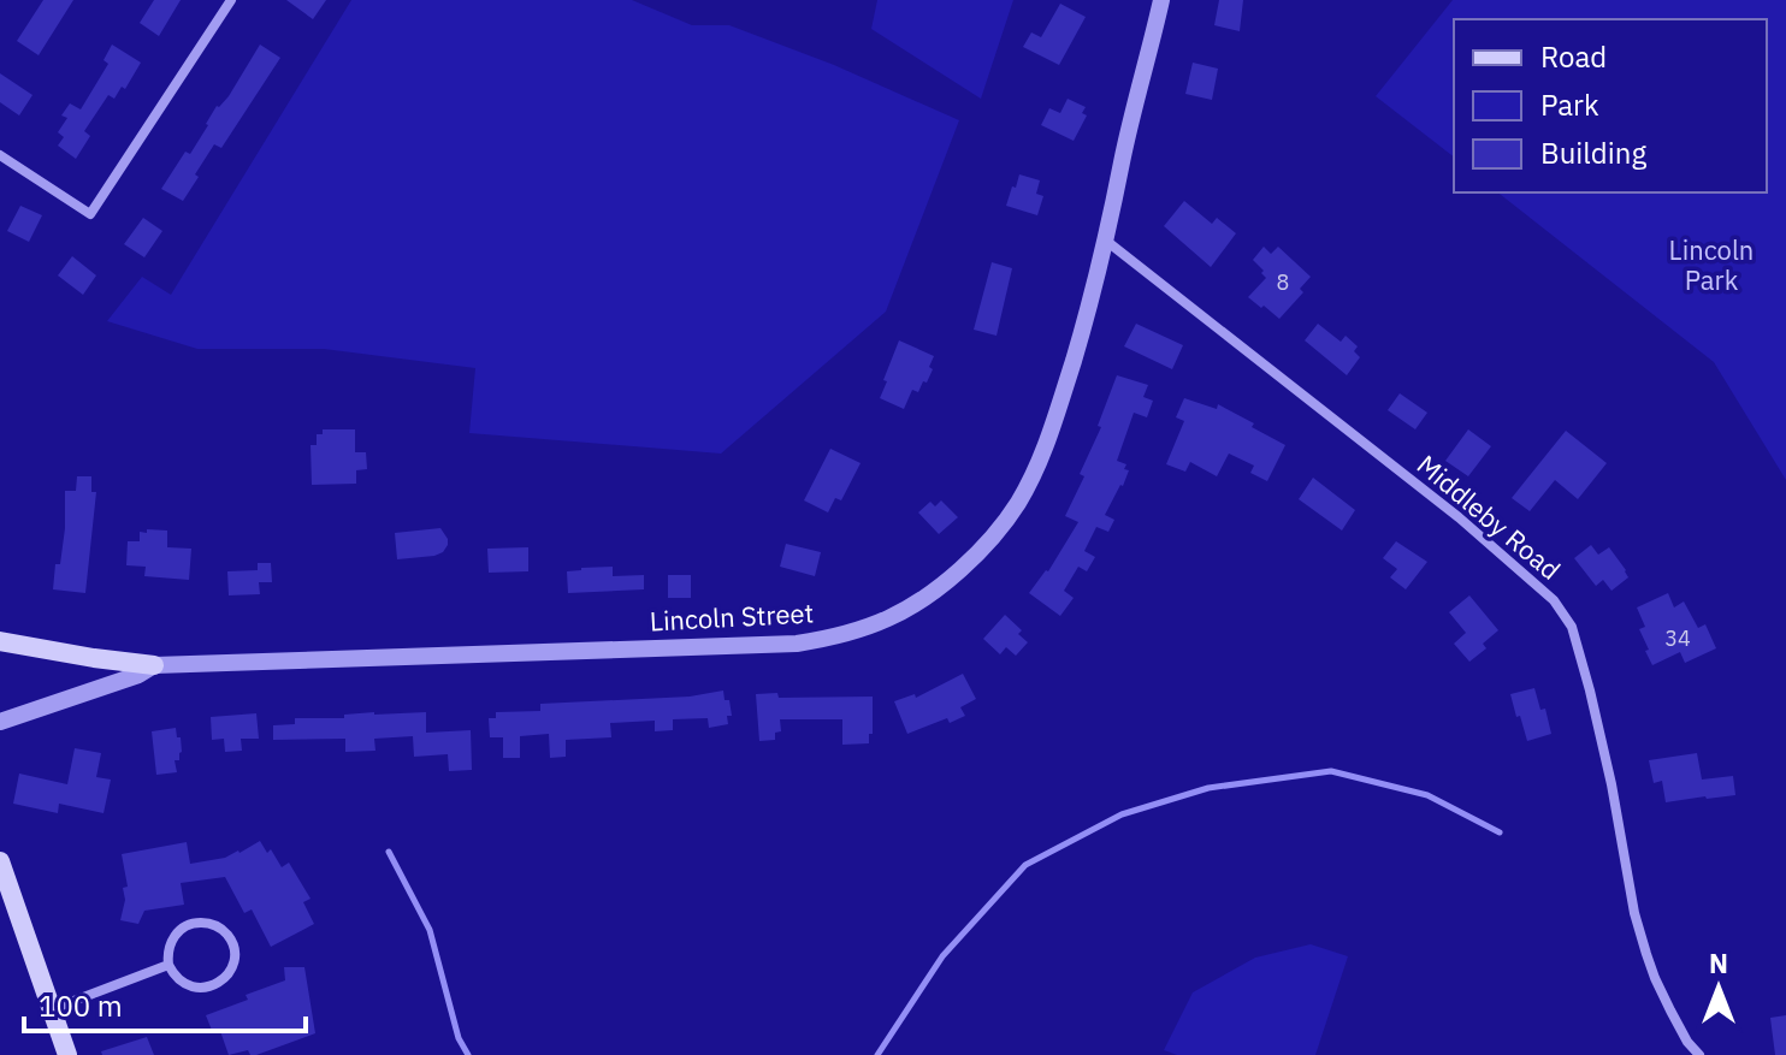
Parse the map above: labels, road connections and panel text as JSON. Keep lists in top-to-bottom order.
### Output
{
  "streets": {
    "street": ["Middleby Road", "Lincoln Street"]
  },
  "crossings": [
    ["Middleby Road", "Lincoln Street"]
  ],
  "parks": ["Lincoln Park"],
  "house_numbers": ["8", "34"],
  "legend": ["Road", "Park", "Building"],
  "scale_bar": "100 m",
  "north": "top"
}
